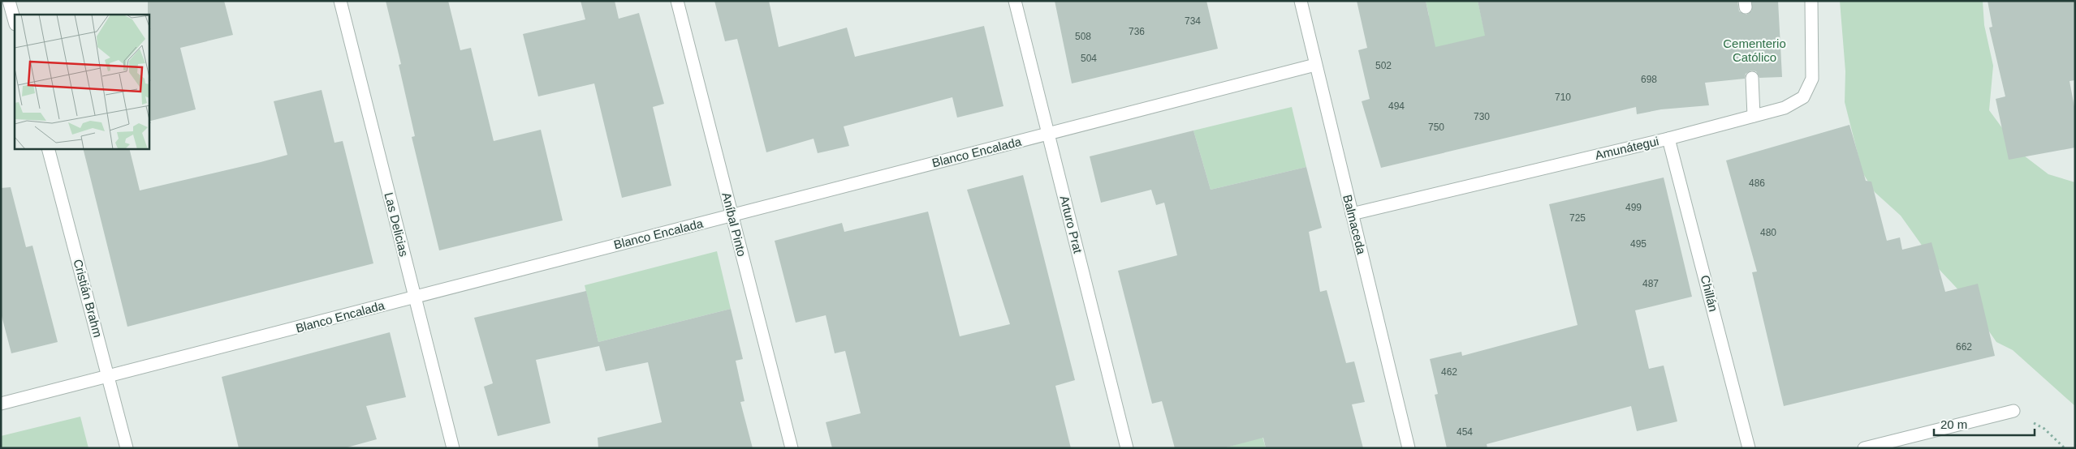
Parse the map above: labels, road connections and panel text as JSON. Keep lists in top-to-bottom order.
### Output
{
  "streets": {
    "street": [
      "Amunátegui",
      "Blanco Encalada",
      "Las Delicias",
      "Aníbal Pinto",
      "Arturo Prat",
      "Balmaceda",
      "Chillán",
      "Cristián Brahm"
    ]
  },
  "crossings": [
    ["Amunátegui", "Balmaceda"],
    ["Amunátegui", "Chillán"],
    ["Blanco Encalada", "Las Delicias"],
    ["Blanco Encalada", "Aníbal Pinto"],
    ["Blanco Encalada", "Arturo Prat"],
    ["Blanco Encalada", "Balmaceda"],
    ["Blanco Encalada", "Cristián Brahm"]
  ],
  "parks": ["Cementerio Católico"],
  "house_numbers": [
    "734",
    "736",
    "508",
    "504",
    "502",
    "698",
    "710",
    "494",
    "730",
    "750",
    "486",
    "499",
    "725",
    "480",
    "495",
    "487",
    "662",
    "462",
    "454"
  ],
  "scale_bar": "20 m"
}
